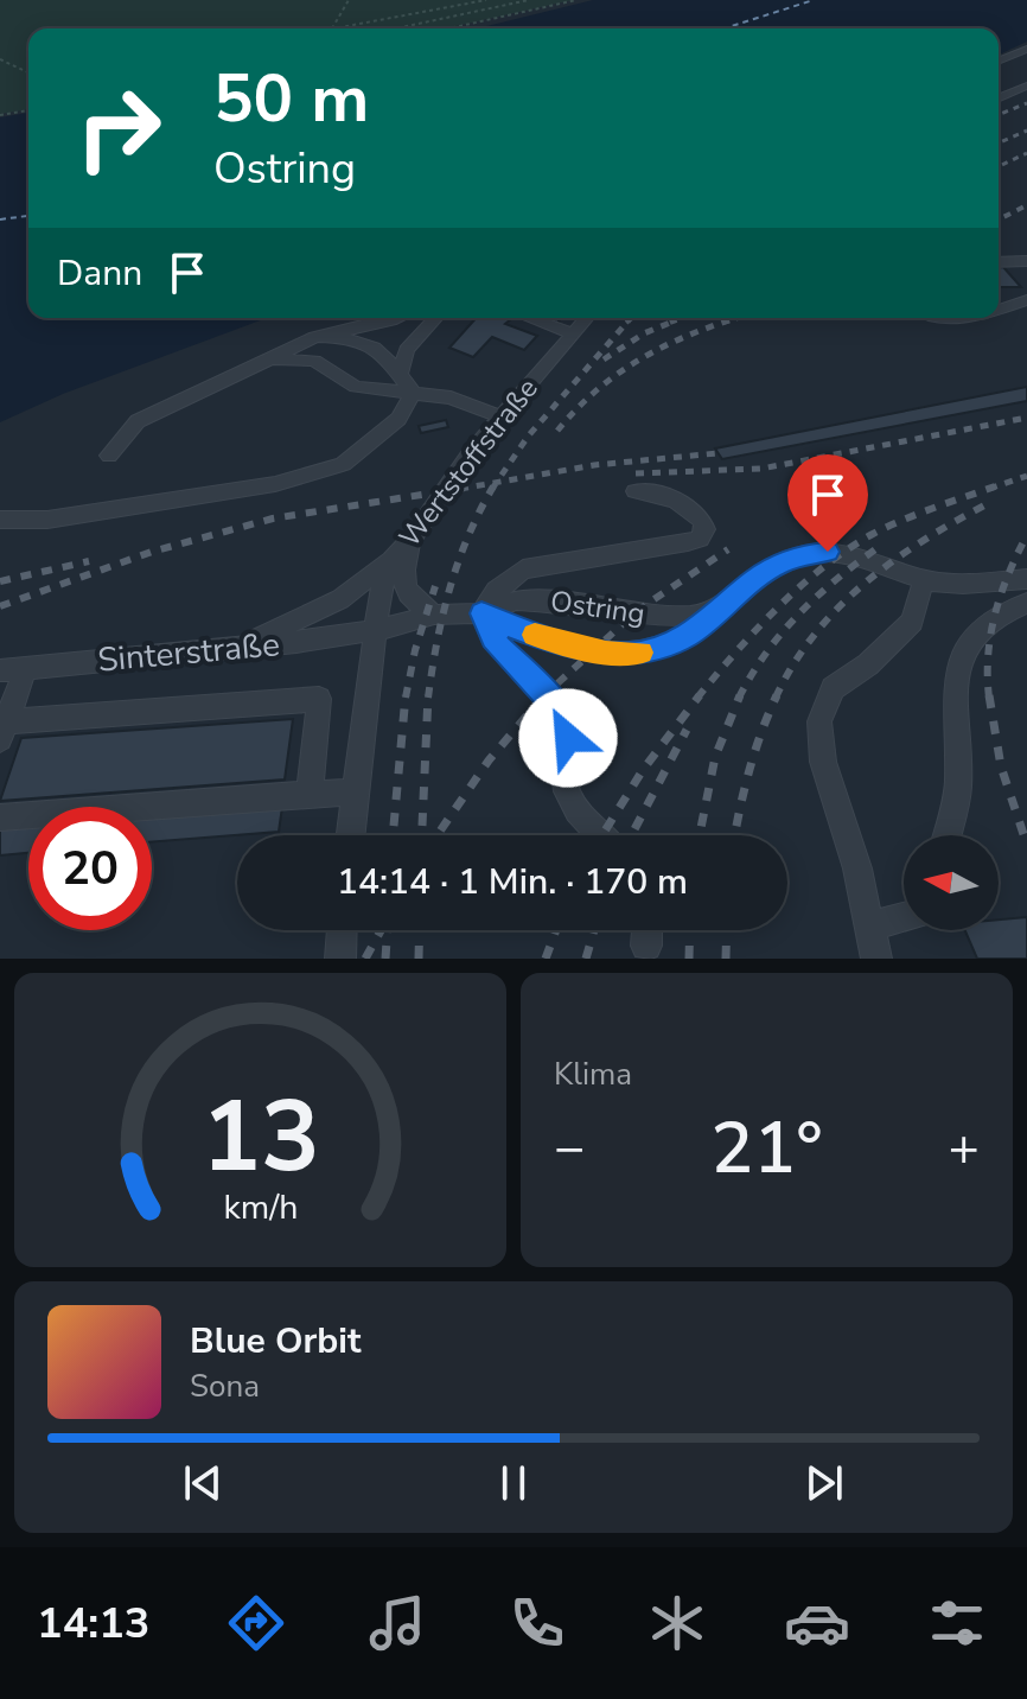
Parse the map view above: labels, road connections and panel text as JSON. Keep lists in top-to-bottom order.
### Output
{
  "streets": {
    "street": ["Wertstoffstraße", "Ostring", "Sinterstraße"]
  },
  "crossings": [
    ["Wertstoffstraße", "Ostring"],
    ["Wertstoffstraße", "Sinterstraße"],
    ["Ostring", "Sinterstraße"]
  ],
  "north": "left",
  "page": {
    "turn": ["50 m", "Ostring"],
    "then": "Dann",
    "limit": "20",
    "trip": "14:14 · 1 Min. · 170 m",
    "tile": "Klima",
    "heat": ["−", "21°", "+"],
    "song": ["Blue Orbit", "Sona"],
    "tabs": "14:13",
    "gauge": ["13", "km/h"]
  }
}
